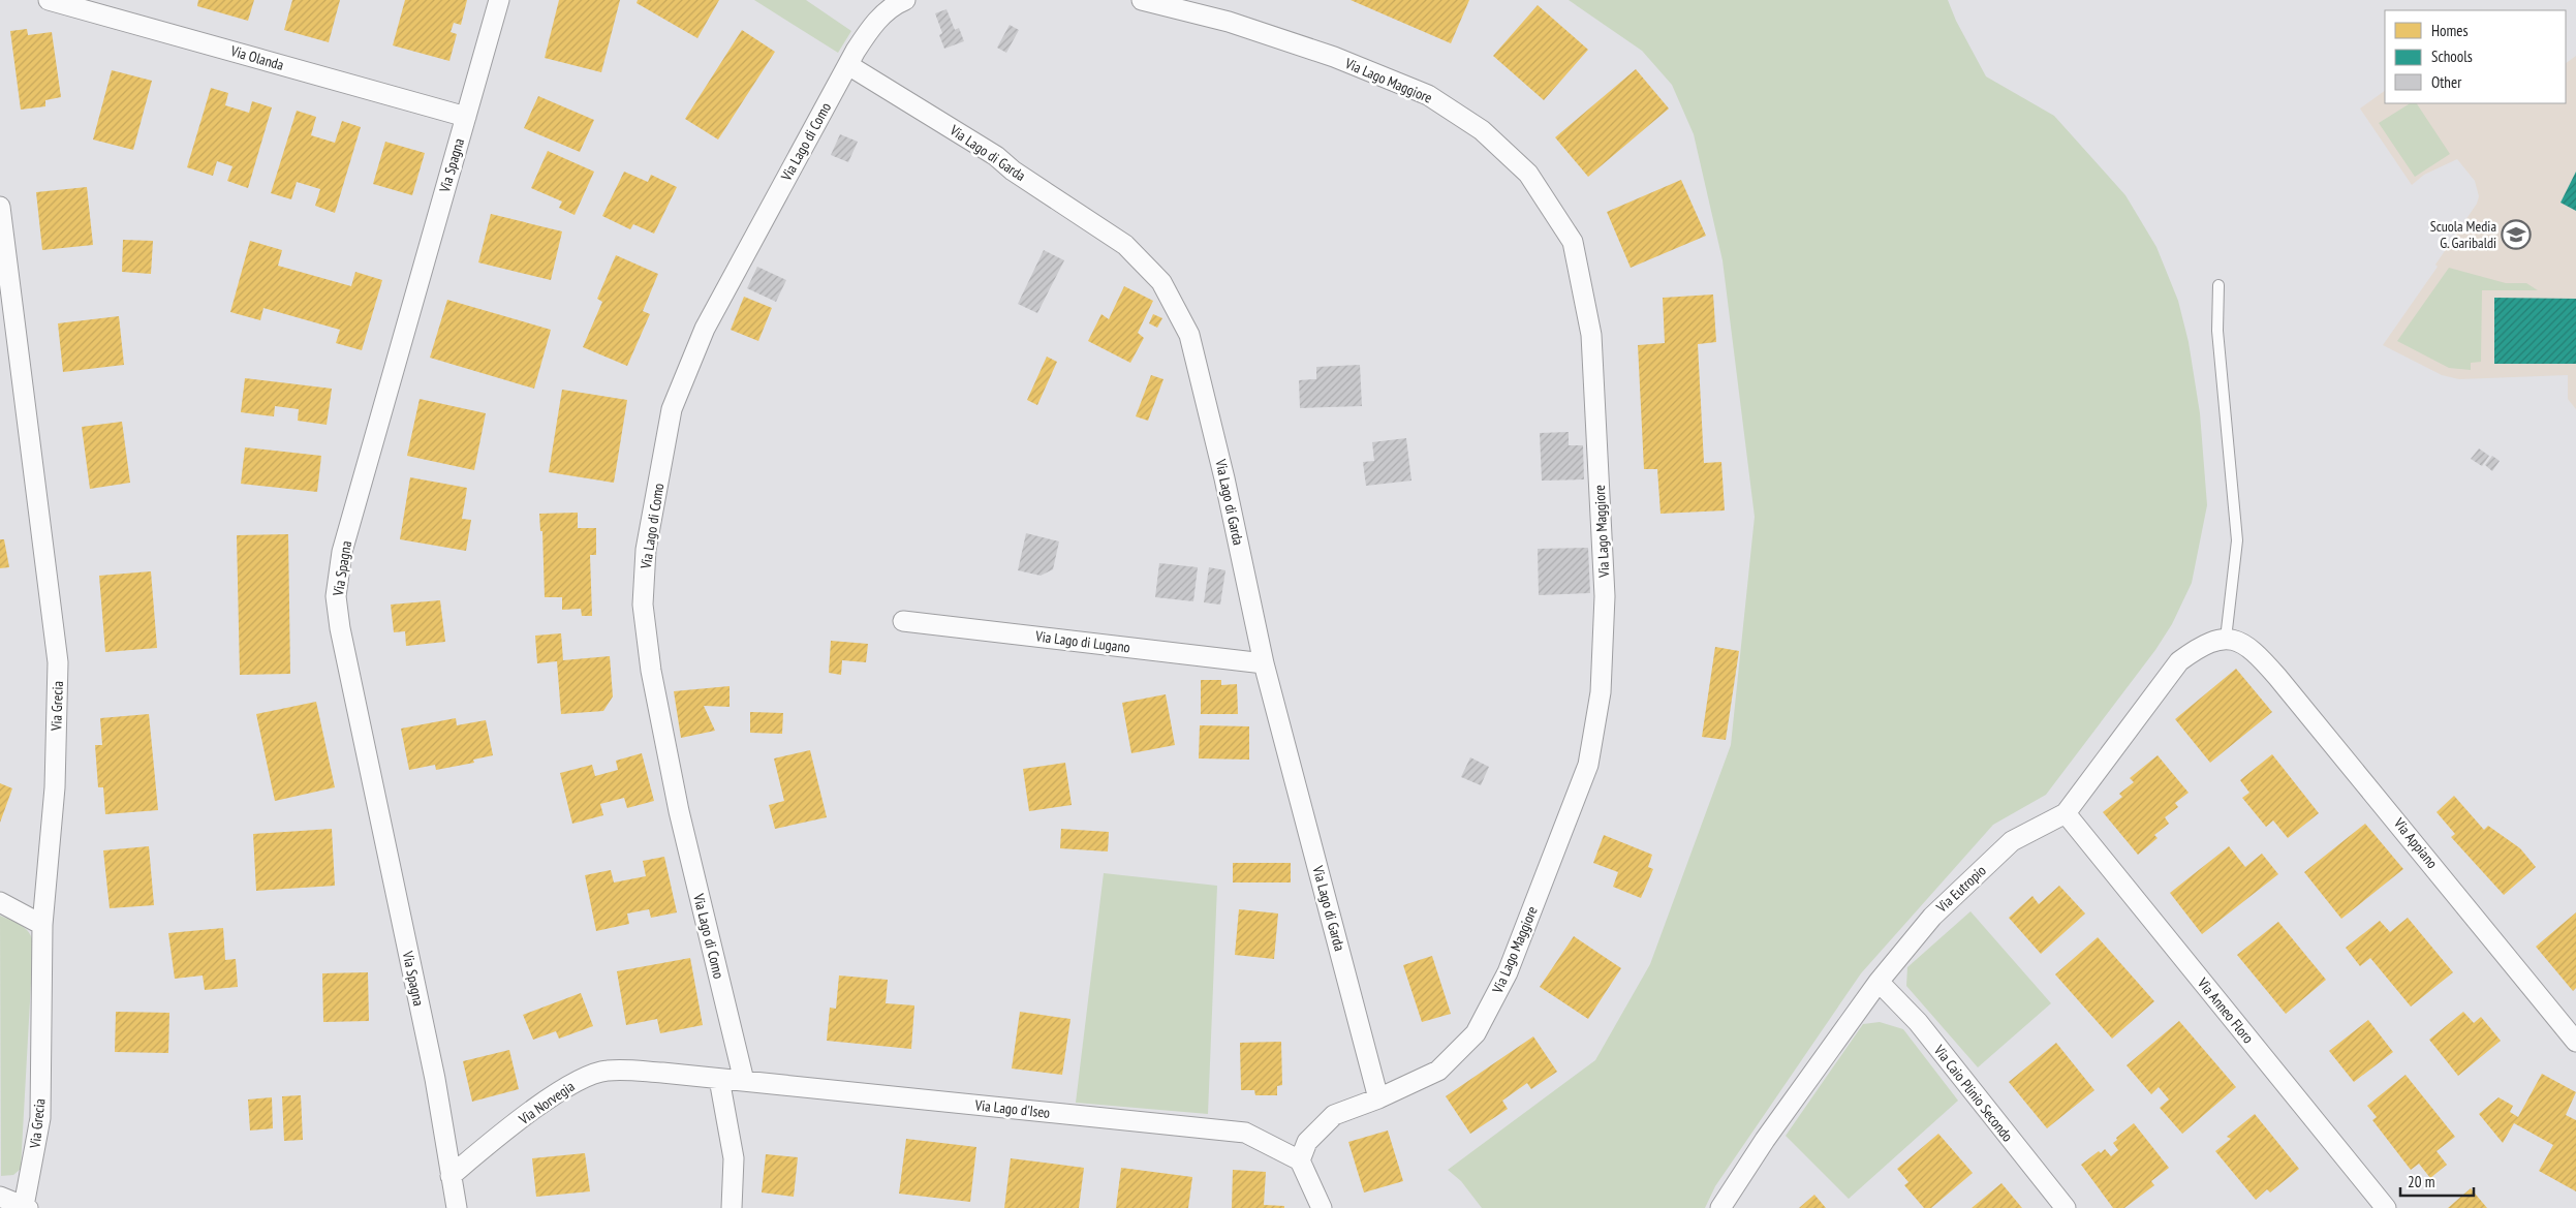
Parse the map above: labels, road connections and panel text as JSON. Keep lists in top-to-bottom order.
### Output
{
  "streets": {
    "street": [
      "Via Olanda",
      "Via Lago Maggiore",
      "Via Lago di Como",
      "Via Lago di Garda",
      "Via Spagna",
      "Via Lago di Lugano",
      "Via Grecia",
      "Via Appiano",
      "Via Eutropio",
      "Via Anneo Floro",
      "Via Caio Plinio Secondo",
      "Via Norvegia",
      "Via Lago d'Iseo"
    ]
  },
  "crossings": [
    ["Via Olanda", "Via Spagna"],
    ["Via Lago Maggiore", "Via Lago di Garda"],
    ["Via Lago Maggiore", "Via Lago d'Iseo"],
    ["Via Lago di Como", "Via Lago di Garda"],
    ["Via Lago di Como", "Via Lago d'Iseo"],
    ["Via Lago di Garda", "Via Lago di Lugano"],
    ["Via Spagna", "Via Norvegia"],
    ["Via Appiano", "Via Eutropio"],
    ["Via Eutropio", "Via Anneo Floro"],
    ["Via Eutropio", "Via Caio Plinio Secondo"],
    ["Via Norvegia", "Via Lago d'Iseo"]
  ],
  "places": {
    "school or university": ["Scuola Media G. Garibaldi"]
  },
  "legend": ["Homes", "Schools", "Other"],
  "scale_bar": "20 m"
}
